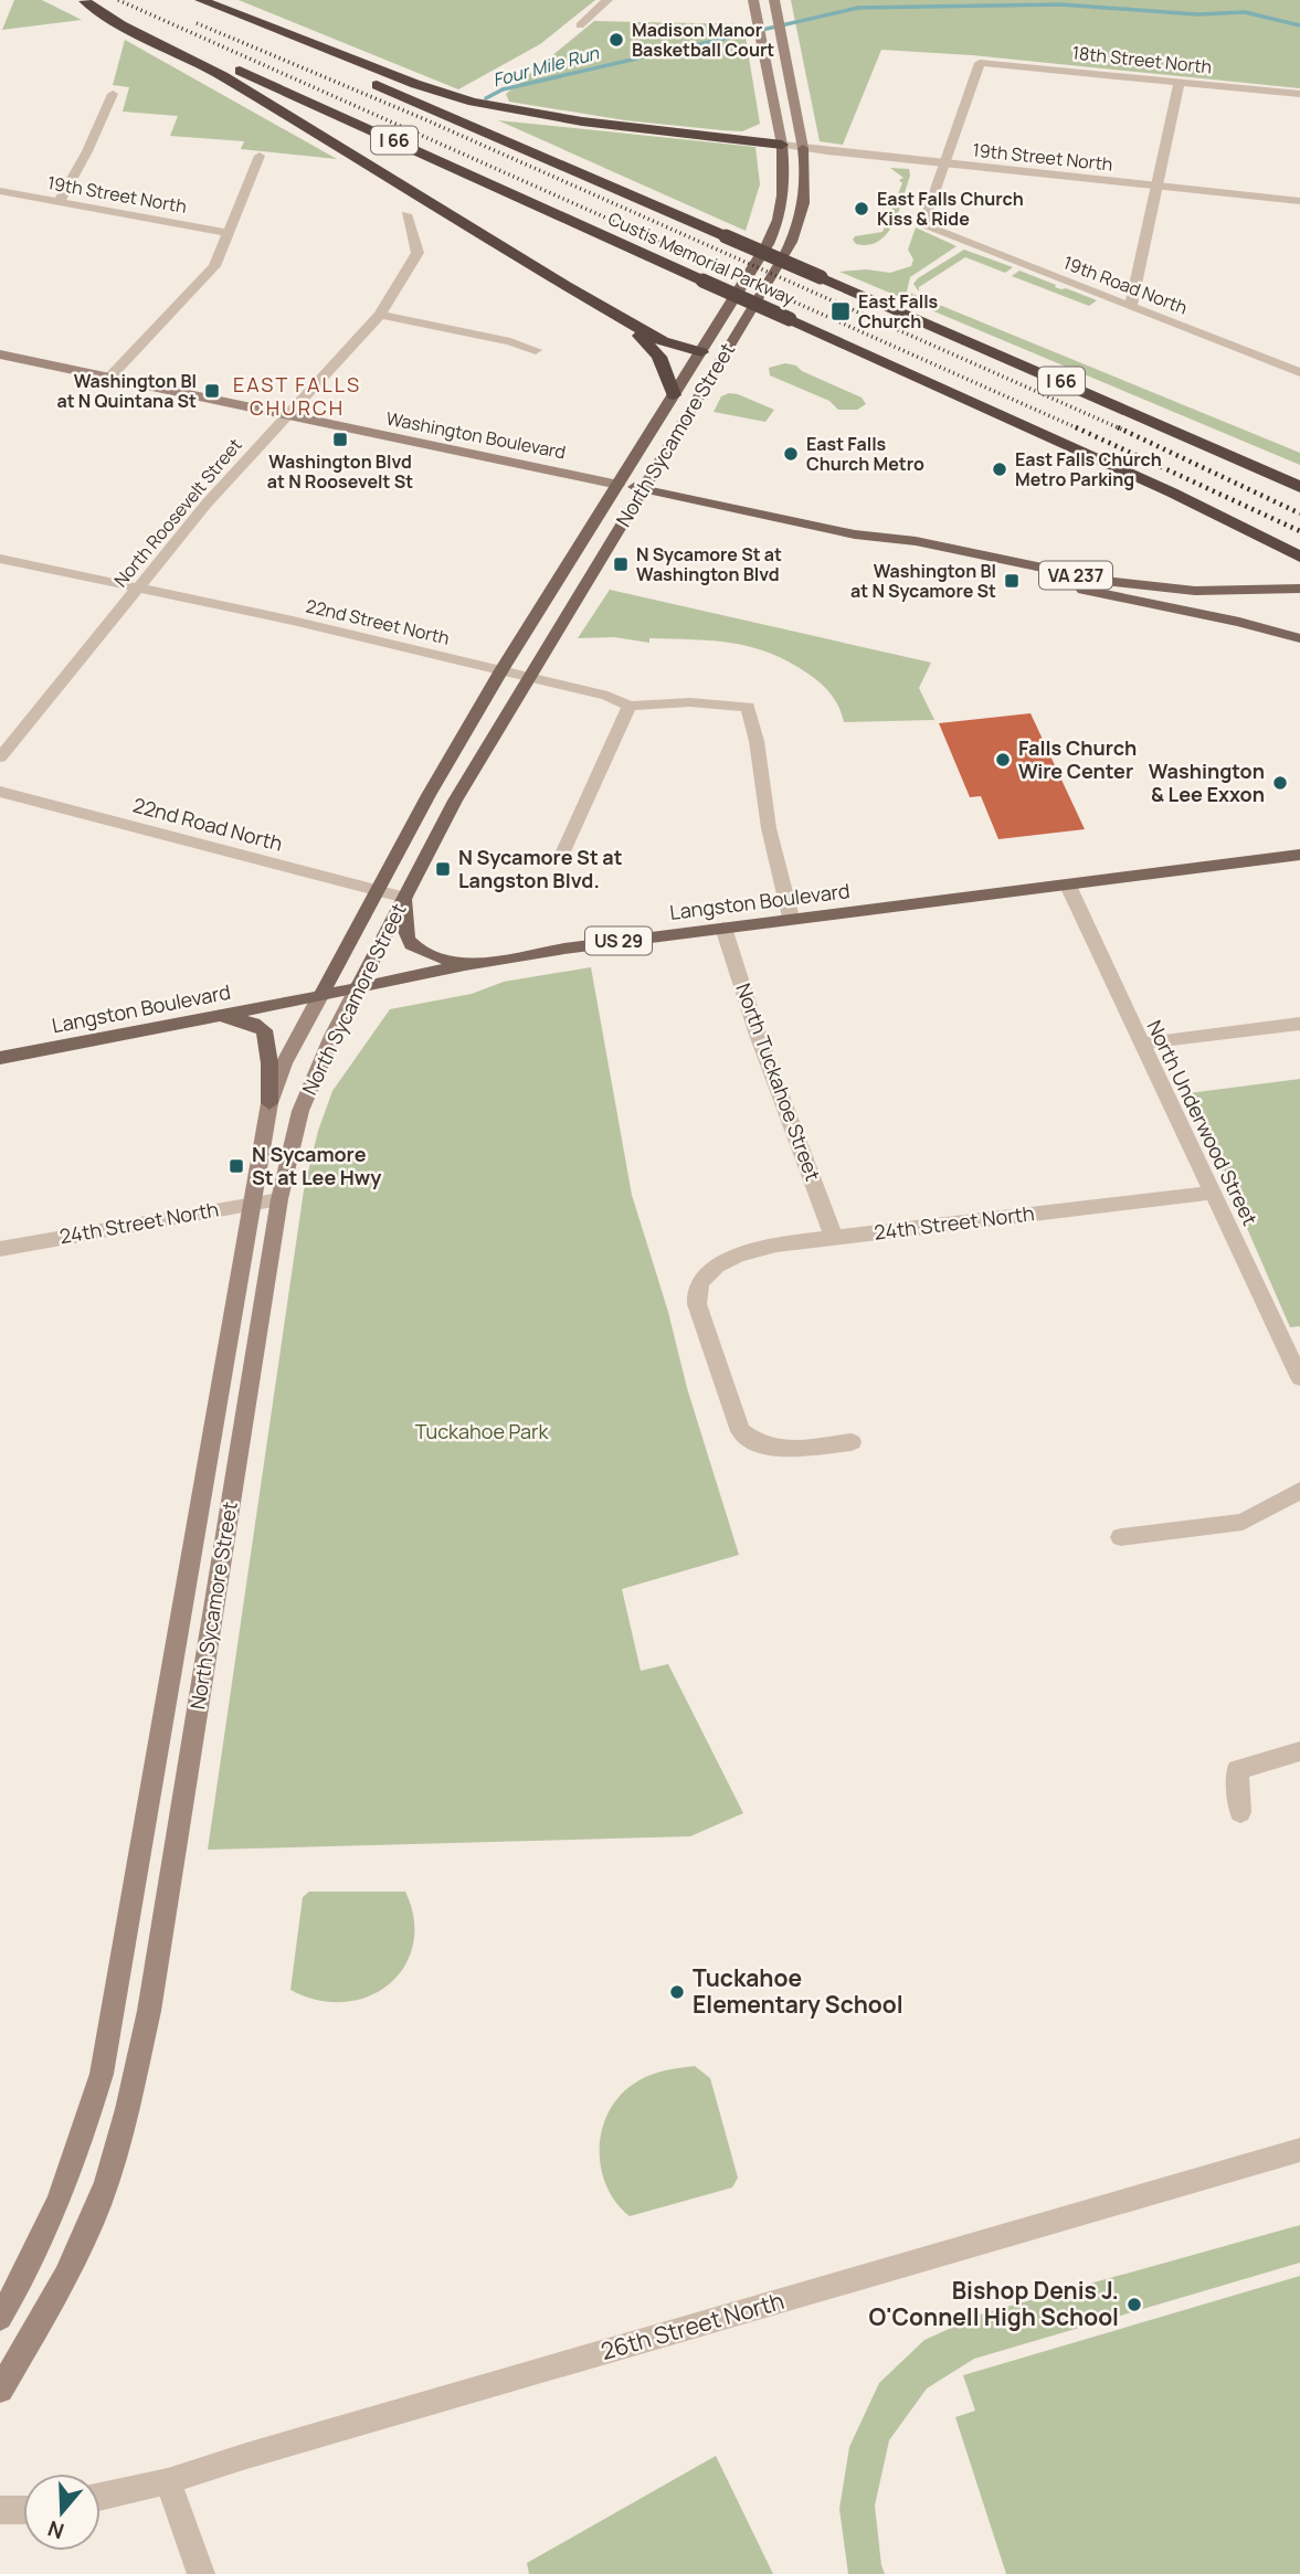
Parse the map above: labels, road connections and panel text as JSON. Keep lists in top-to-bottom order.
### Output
{
  "streets": {
    "highway": ["I 66", "Custis Memorial Parkway"],
    "main road": [
      "Washington Boulevard",
      "North Sycamore Street",
      "VA 237",
      "Langston Boulevard",
      "US 29"
    ],
    "street": [
      "18th Street North",
      "19th Street North",
      "19th Road North",
      "North Roosevelt Street",
      "22nd Street North",
      "22nd Road North",
      "North Tuckahoe Street",
      "North Underwood Street",
      "24th Street North",
      "26th Street North"
    ]
  },
  "crossings": [
    ["18th Street North", "19th Street North"],
    ["18th Street North", "19th Road North"],
    ["19th Street North", "19th Road North"],
    ["19th Street North", "North Sycamore Street"],
    ["Washington Boulevard", "North Sycamore Street"],
    ["Washington Boulevard", "North Roosevelt Street"],
    ["North Sycamore Street", "22nd Street North"],
    ["North Sycamore Street", "22nd Road North"],
    ["North Sycamore Street", "Langston Boulevard"],
    ["North Sycamore Street", "24th Street North"],
    ["North Roosevelt Street", "22nd Street North"],
    ["22nd Street North", "Langston Boulevard"],
    ["Langston Boulevard", "North Tuckahoe Street"],
    ["Langston Boulevard", "North Underwood Street"],
    ["North Tuckahoe Street", "24th Street North"],
    ["North Underwood Street", "24th Street North"]
  ],
  "districts": ["EAST FALLS CHURCH"],
  "water": ["Four Mile Run"],
  "parks": ["Tuckahoe Park"],
  "places": {
    "other": [
      "Madison Manor Basketball Court",
      "East Falls Church Kiss & Ride",
      "East Falls Church Metro",
      "East Falls Church Metro Parking",
      "Falls Church Wire Center",
      "Washington & Lee Exxon",
      "Tuckahoe Elementary School",
      "Bishop Denis J. O'Connell High School"
    ],
    "transit": [
      "East Falls Church",
      "Washington Bl at N Quintana St",
      "Washington Blvd at N Roosevelt St",
      "N Sycamore St at Washington Blvd",
      "Washington Bl at N Sycamore St",
      "N Sycamore St at Langston Blvd.",
      "N Sycamore St at Lee Hwy"
    ]
  },
  "north": "bottom"
}
